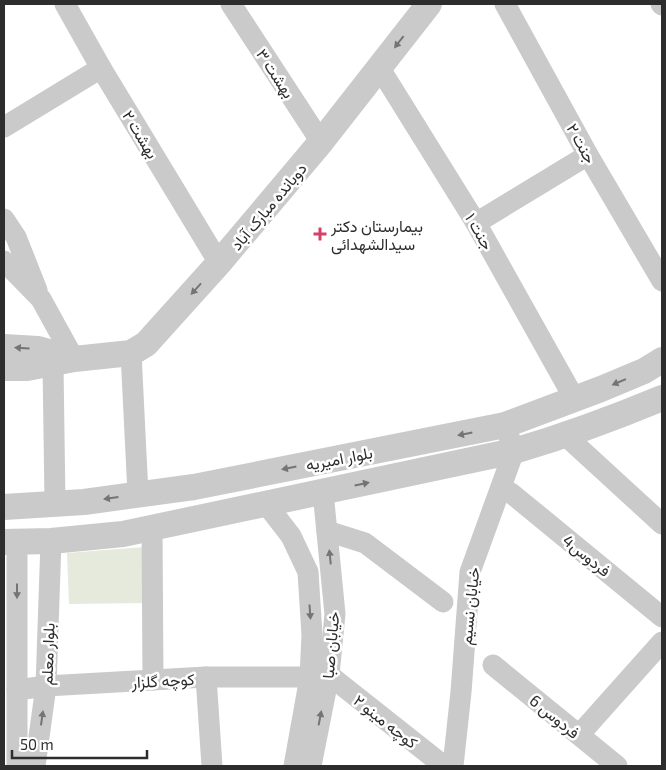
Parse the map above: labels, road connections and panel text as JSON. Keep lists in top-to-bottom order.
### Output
{
  "streets": {
    "street": [
      "بهشت ۳",
      "بهشت ۲",
      "جنت ۲",
      "دوبانده مبارک آباد",
      "جنت ۱",
      "بلوار امیریه",
      "فردوس4",
      "خیابان نسیم",
      "خیابان صبا",
      "بلوار معلم",
      "کوچه گلزار",
      "فردوس 6",
      "کوچه مینو ۲"
    ]
  },
  "crossings": [
    ["بهشت ۳", "دوبانده مبارک آباد"],
    ["بهشت ۲", "دوبانده مبارک آباد"],
    ["دوبانده مبارک آباد", "جنت ۱"],
    ["جنت ۱", "بلوار امیریه"],
    ["بلوار امیریه", "خیابان نسیم"],
    ["بلوار امیریه", "خیابان صبا"],
    ["بلوار امیریه", "بلوار معلم"],
    ["خیابان صبا", "کوچه گلزار"],
    ["خیابان صبا", "کوچه مینو ۲"],
    ["بلوار معلم", "کوچه گلزار"],
    ["کوچه گلزار", "کوچه مینو ۲"]
  ],
  "places": {
    "health": ["بیمارستان دکتر سیدالشهدائی"]
  },
  "scale_bar": "50 m"
}
